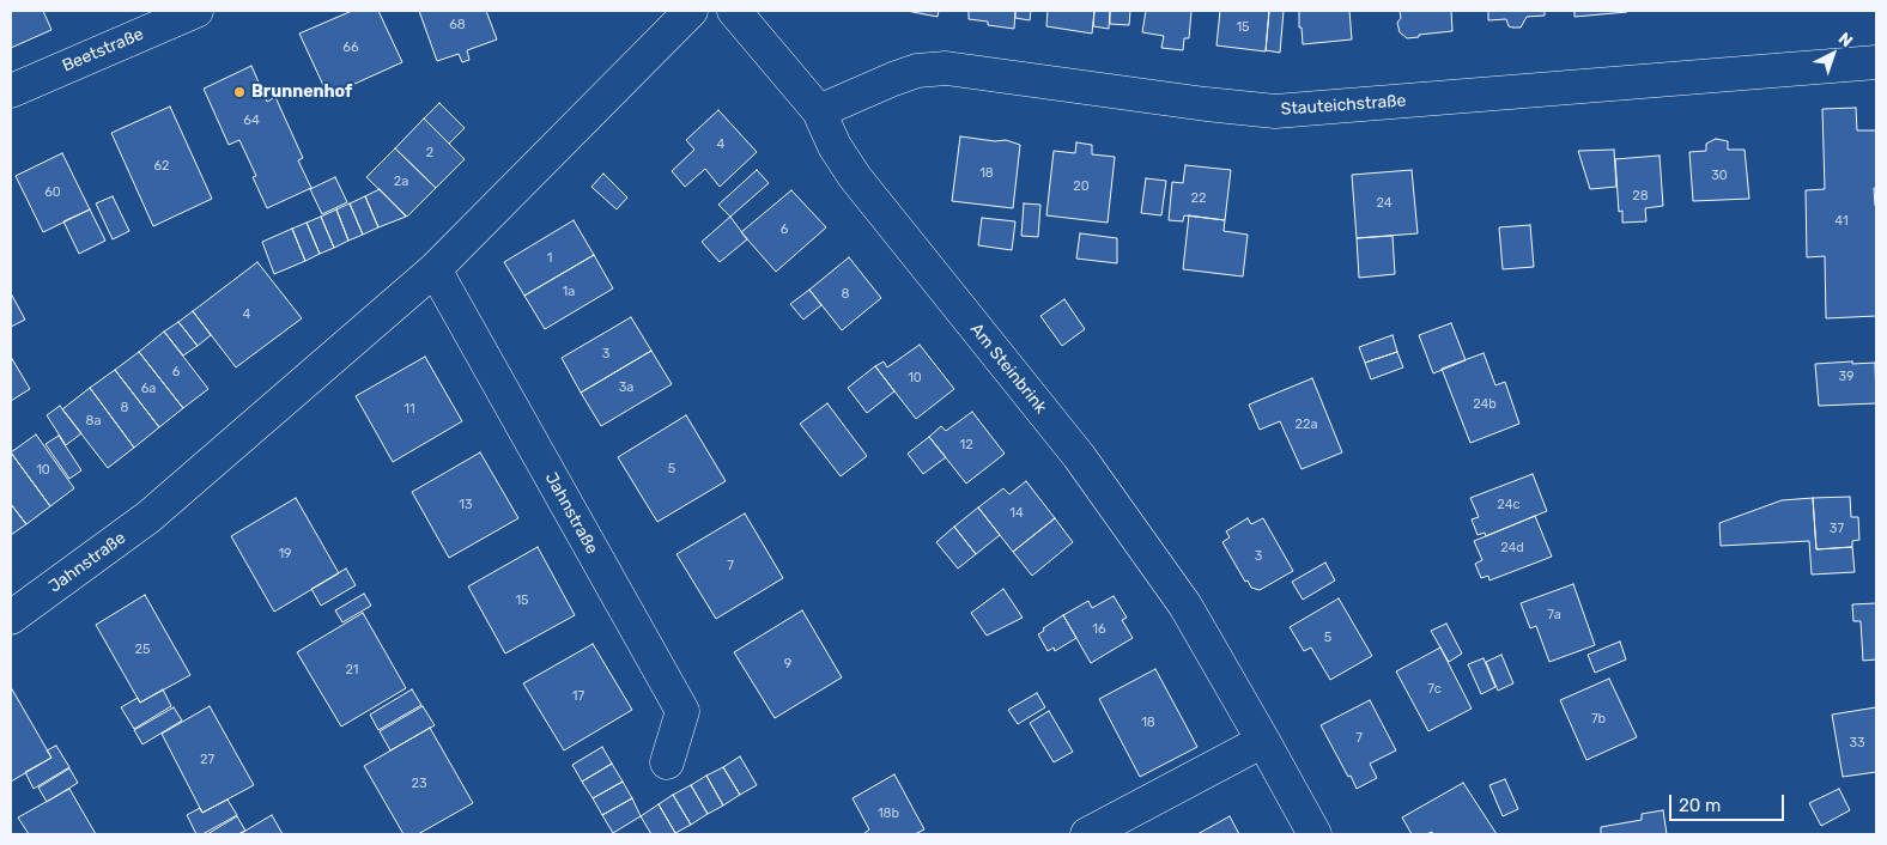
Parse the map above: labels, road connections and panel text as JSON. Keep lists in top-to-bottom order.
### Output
{
  "streets": {
    "street": [
      "Beetstraße",
      "Stauteichstraße",
      "Am Steinbrink",
      "Jahnstraße"
    ]
  },
  "crossings": [
    ["Stauteichstraße", "Am Steinbrink"]
  ],
  "places": ["Brunnenhof"],
  "house_numbers": [
    "68",
    "15",
    "66",
    "64",
    "4",
    "2",
    "62",
    "18",
    "30",
    "2a",
    "20",
    "60",
    "28",
    "22",
    "24",
    "41",
    "6",
    "1",
    "1a",
    "8",
    "4",
    "3",
    "6",
    "39",
    "10",
    "3a",
    "6a",
    "24b",
    "8",
    "11",
    "8a",
    "22a",
    "12",
    "5",
    "10",
    "13",
    "24c",
    "14",
    "37",
    "24d",
    "19",
    "3",
    "7",
    "15",
    "7a",
    "16",
    "5",
    "25",
    "9",
    "21",
    "7c",
    "17",
    "7b",
    "18",
    "7",
    "33",
    "27",
    "23",
    "18b"
  ],
  "scale_bar": "20 m",
  "north": "top right"
}
